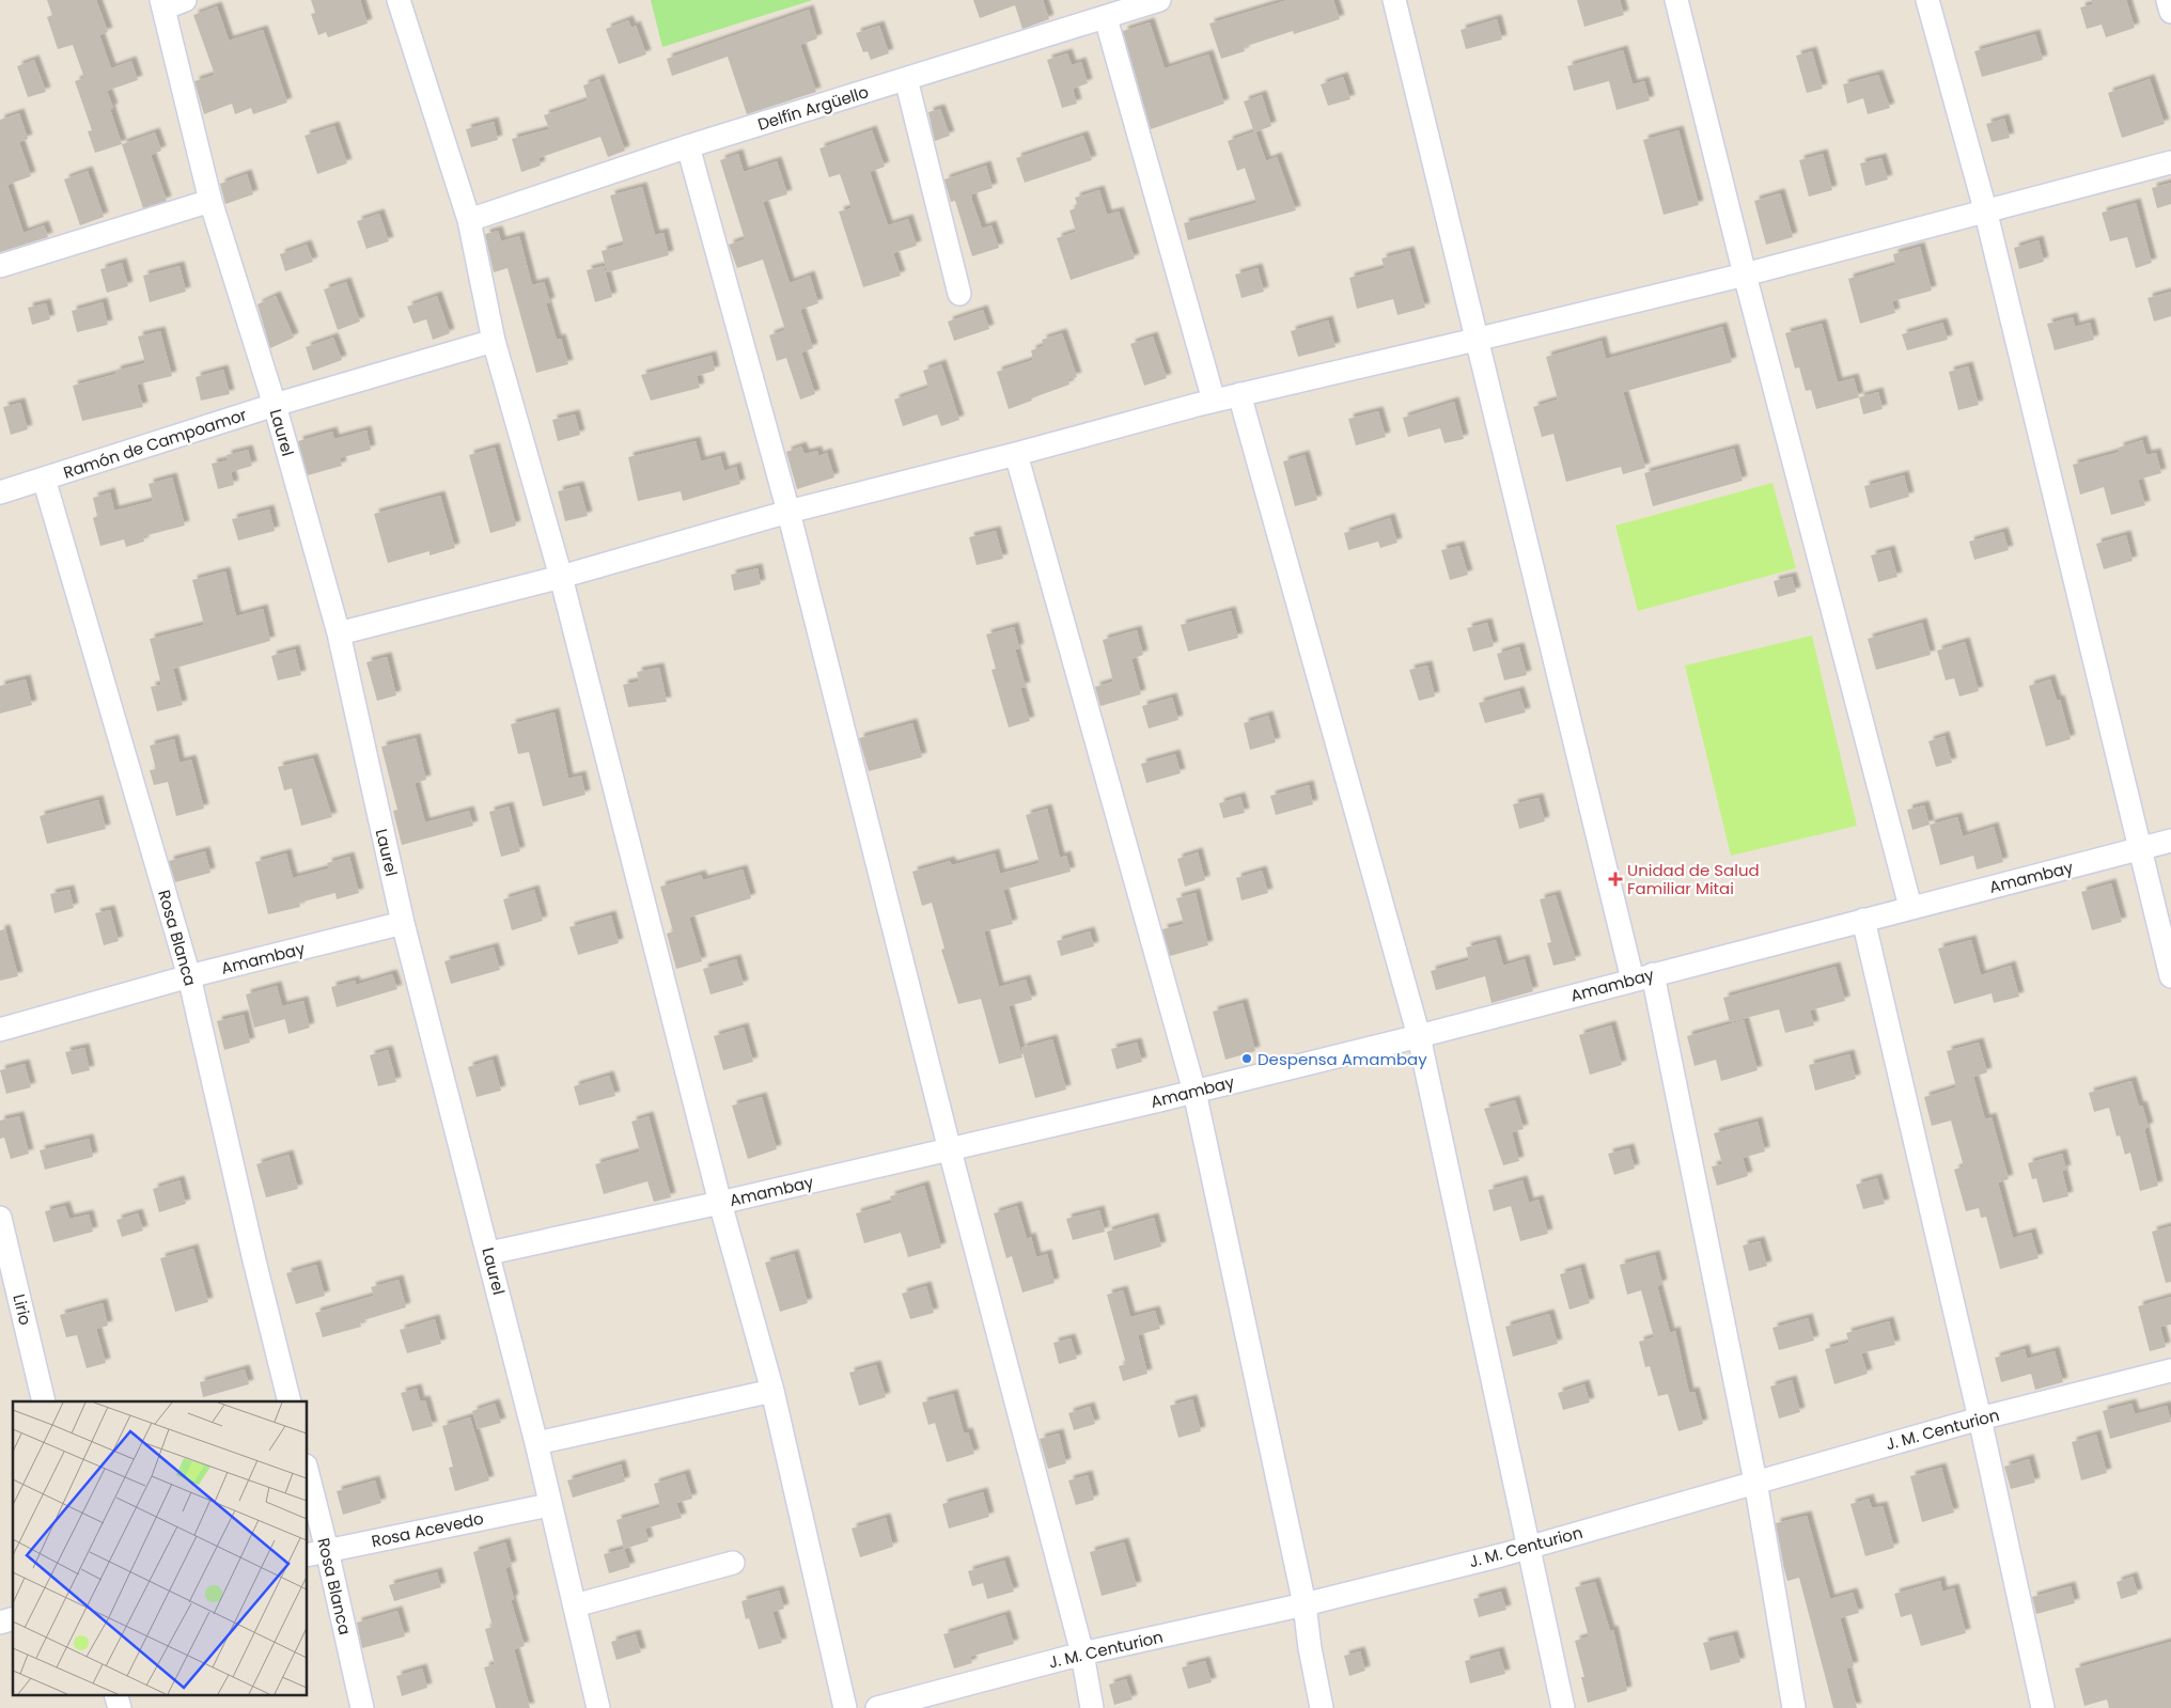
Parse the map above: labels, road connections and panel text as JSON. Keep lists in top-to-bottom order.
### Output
{
  "streets": {
    "street": [
      "Delfín Argüello",
      "Laurel",
      "Ramón de Campoamor",
      "Amambay",
      "Rosa Blanca",
      "Lirio",
      "J. M. Centurion",
      "Rosa Acevedo"
    ]
  },
  "crossings": [
    ["Laurel", "Ramón de Campoamor"],
    ["Laurel", "Amambay"],
    ["Laurel", "Rosa Acevedo"],
    ["Ramón de Campoamor", "Rosa Blanca"],
    ["Amambay", "Rosa Blanca"],
    ["Rosa Blanca", "Rosa Acevedo"]
  ],
  "places": {
    "health": ["Unidad de Salud Familiar Mitai"],
    "other": ["Despensa Amambay"]
  }
}
